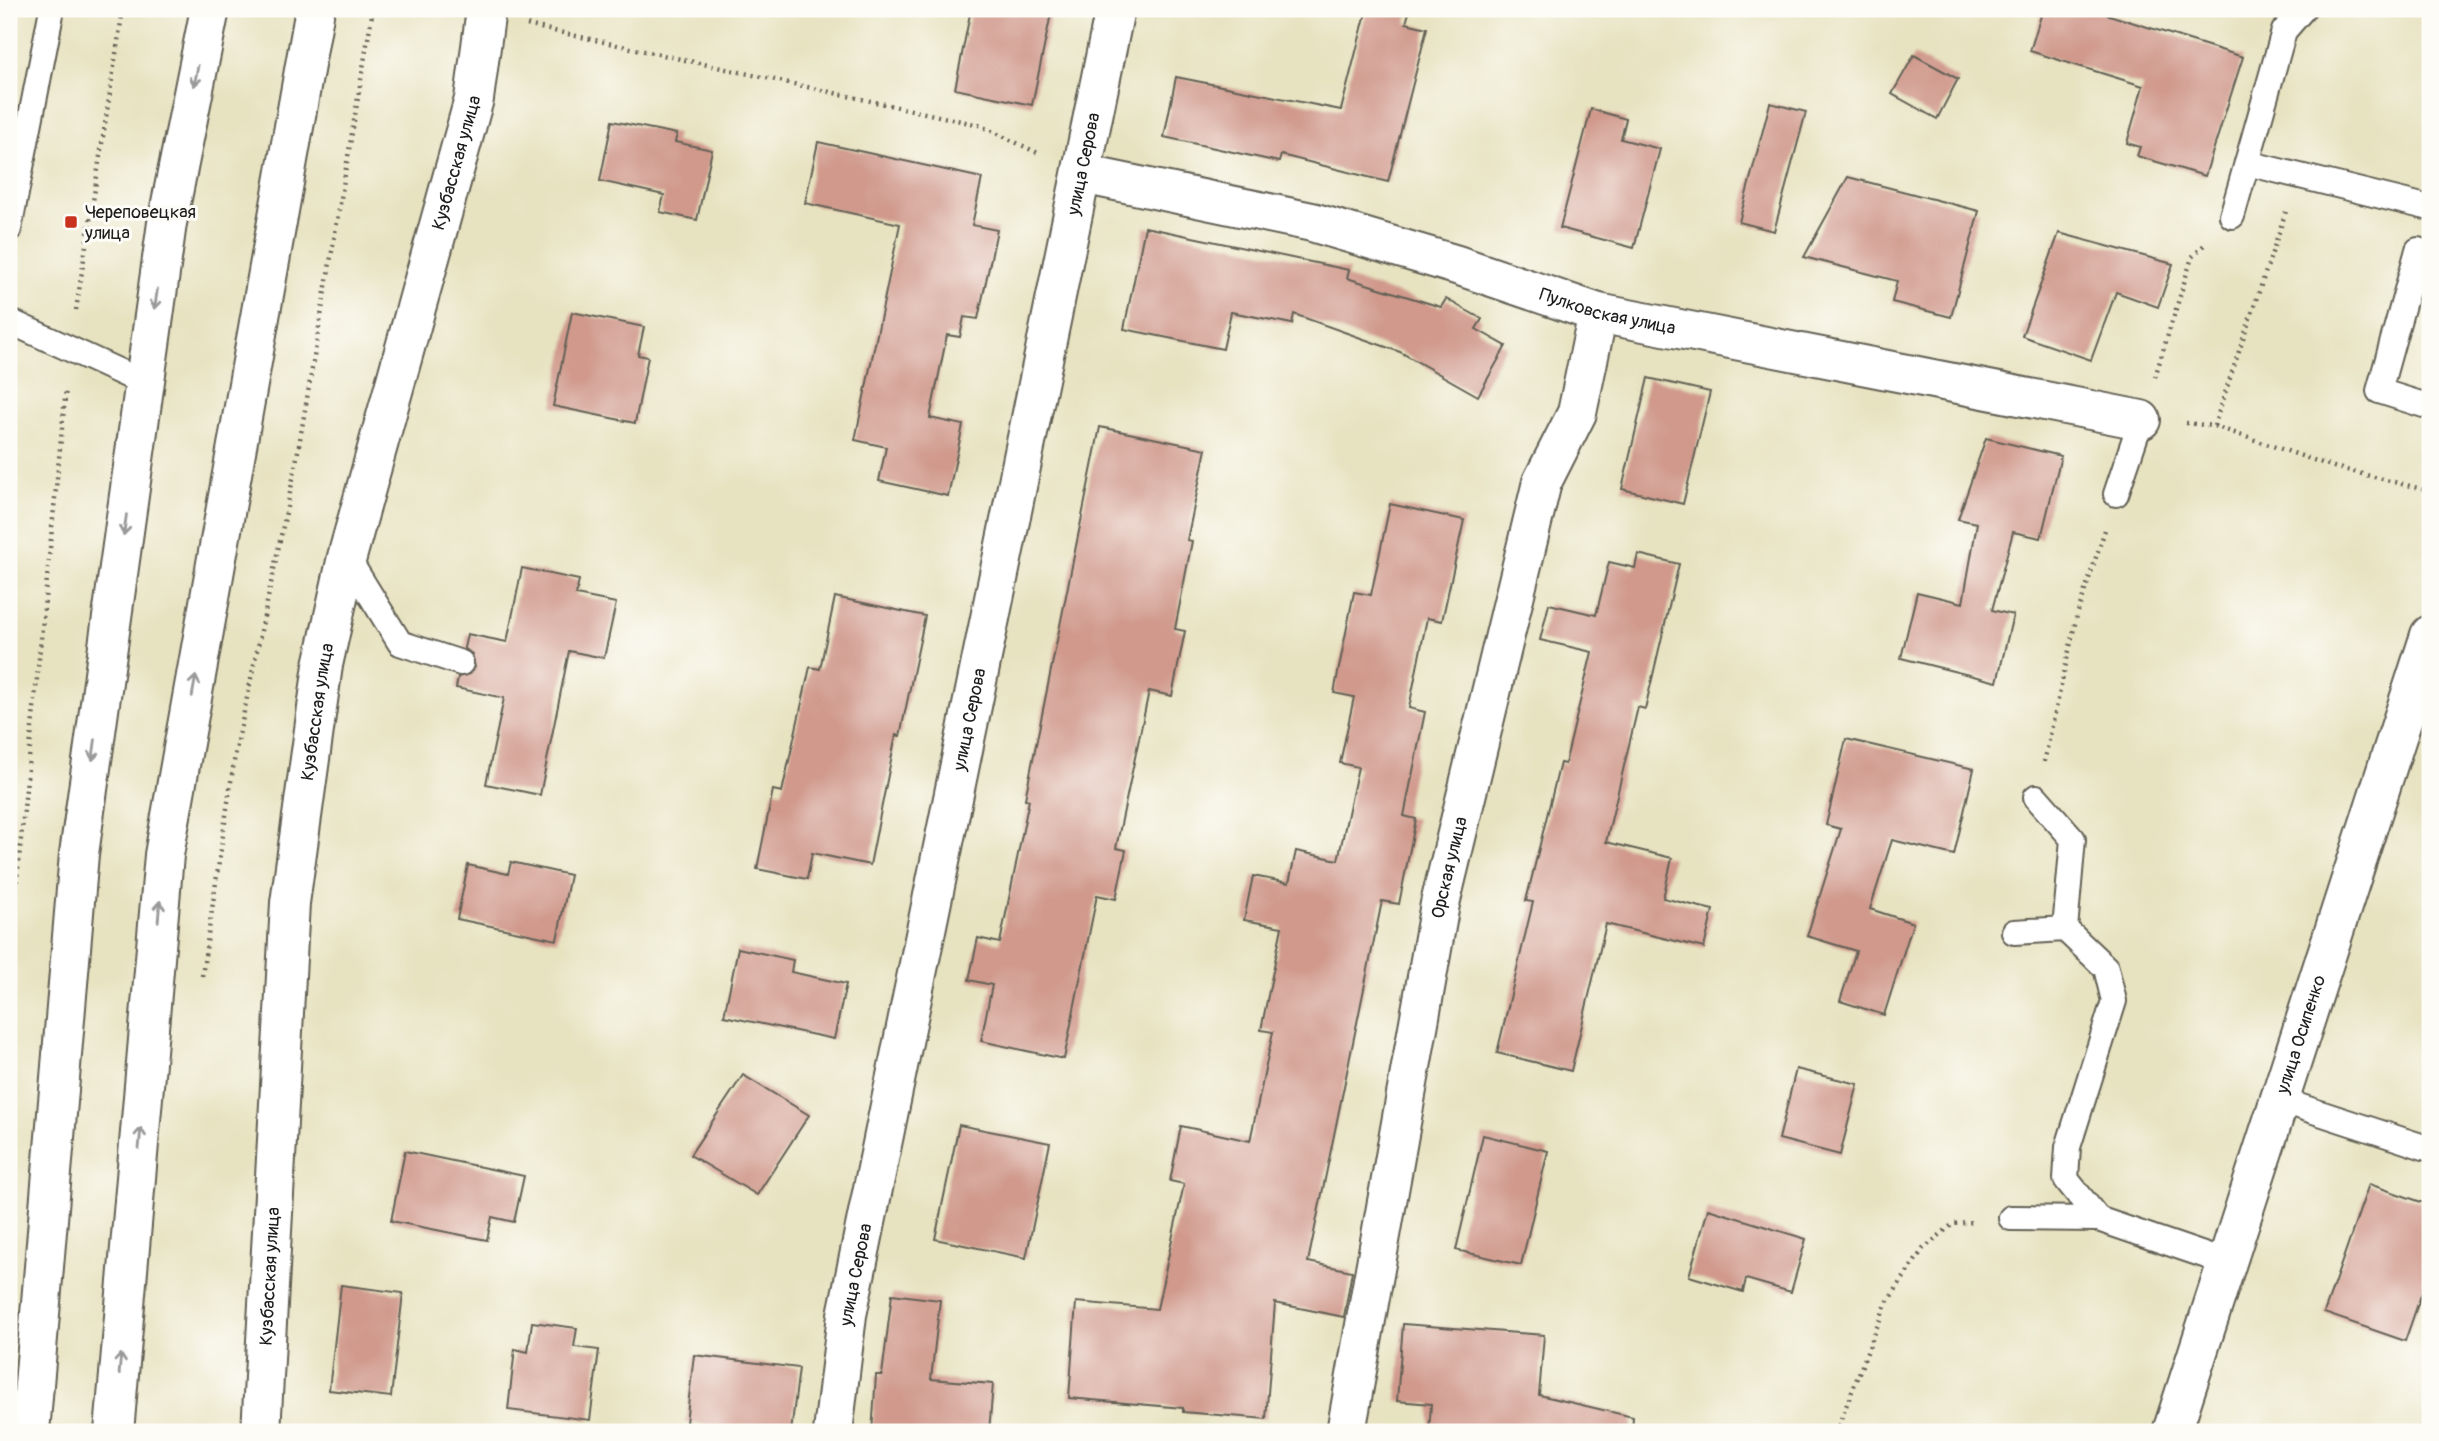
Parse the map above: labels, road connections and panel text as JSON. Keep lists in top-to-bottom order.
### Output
{
  "streets": {
    "street": [
      "Кузбасская улица",
      "улица Серова",
      "Пулковская улица",
      "Орская улица",
      "улица Осипенко"
    ]
  },
  "crossings": [
    ["улица Серова", "Пулковская улица"],
    ["Пулковская улица", "Орская улица"]
  ],
  "places": {
    "transit": ["Череповецкая улица"]
  }
}
